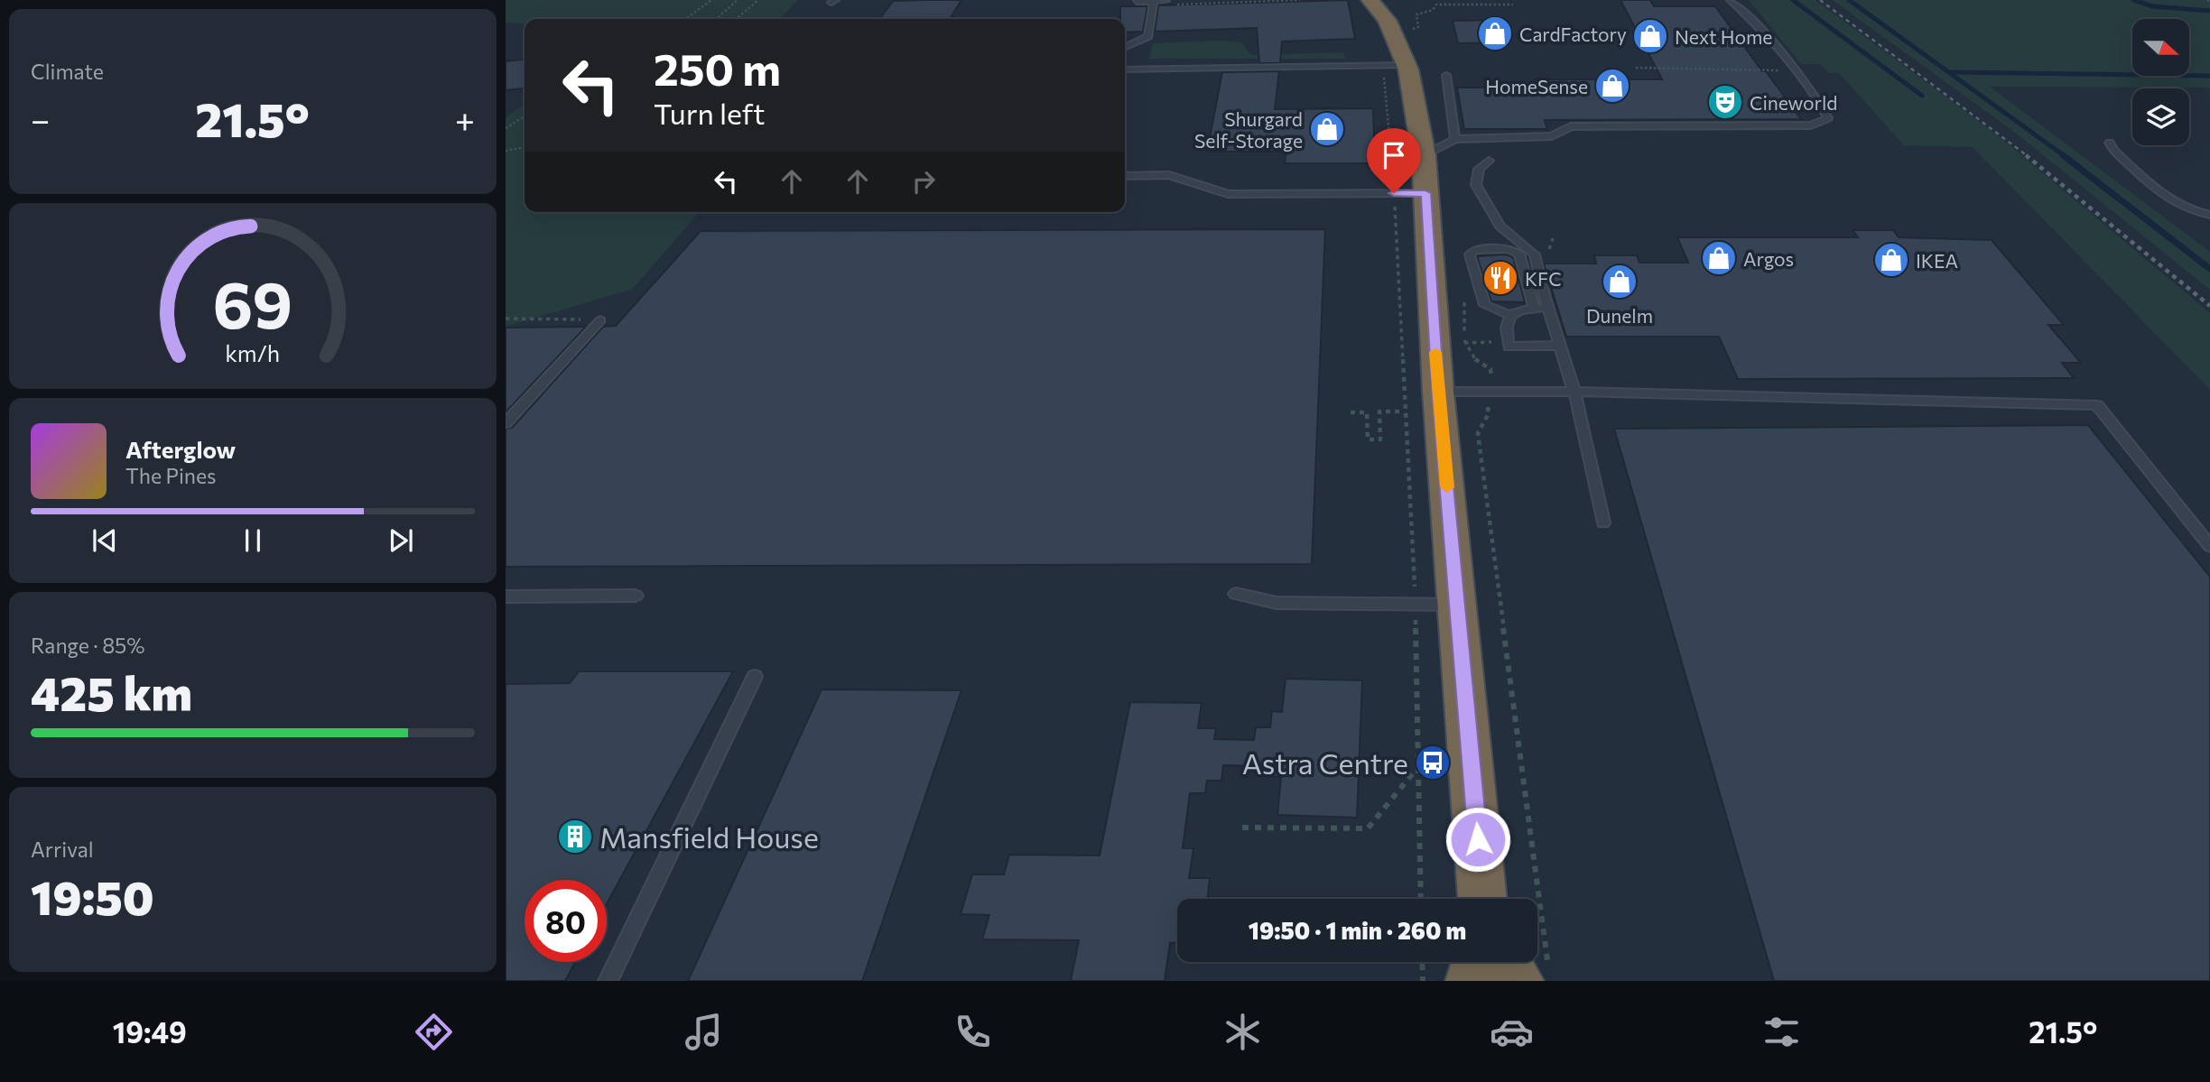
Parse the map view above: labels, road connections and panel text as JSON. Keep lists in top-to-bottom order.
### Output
{
  "places": {
    "shop": [
      "CardFactory",
      "Next Home",
      "HomeSense",
      "Shurgard Self-Storage",
      "Argos",
      "IKEA",
      "Dunelm"
    ],
    "theatre": ["Cineworld"],
    "restaurant": ["KFC"],
    "bus stop": ["Astra Centre"],
    "building": ["Mansfield House"]
  },
  "north": "right",
  "page": {
    "tile": [
      "Climate",
      ["Range · 85%", "425 km"],
      ["Arrival", "19:50"]
    ],
    "turn": ["250 m", "Turn left"],
    "heat": ["−", "21.5°", "+"],
    "song": ["Afterglow", "The Pines"],
    "limit": "80",
    "trip": "19:50 · 1 min · 260 m",
    "tabs": ["19:49", "21.5°"],
    "gauge": ["69", "km/h"]
  }
}
